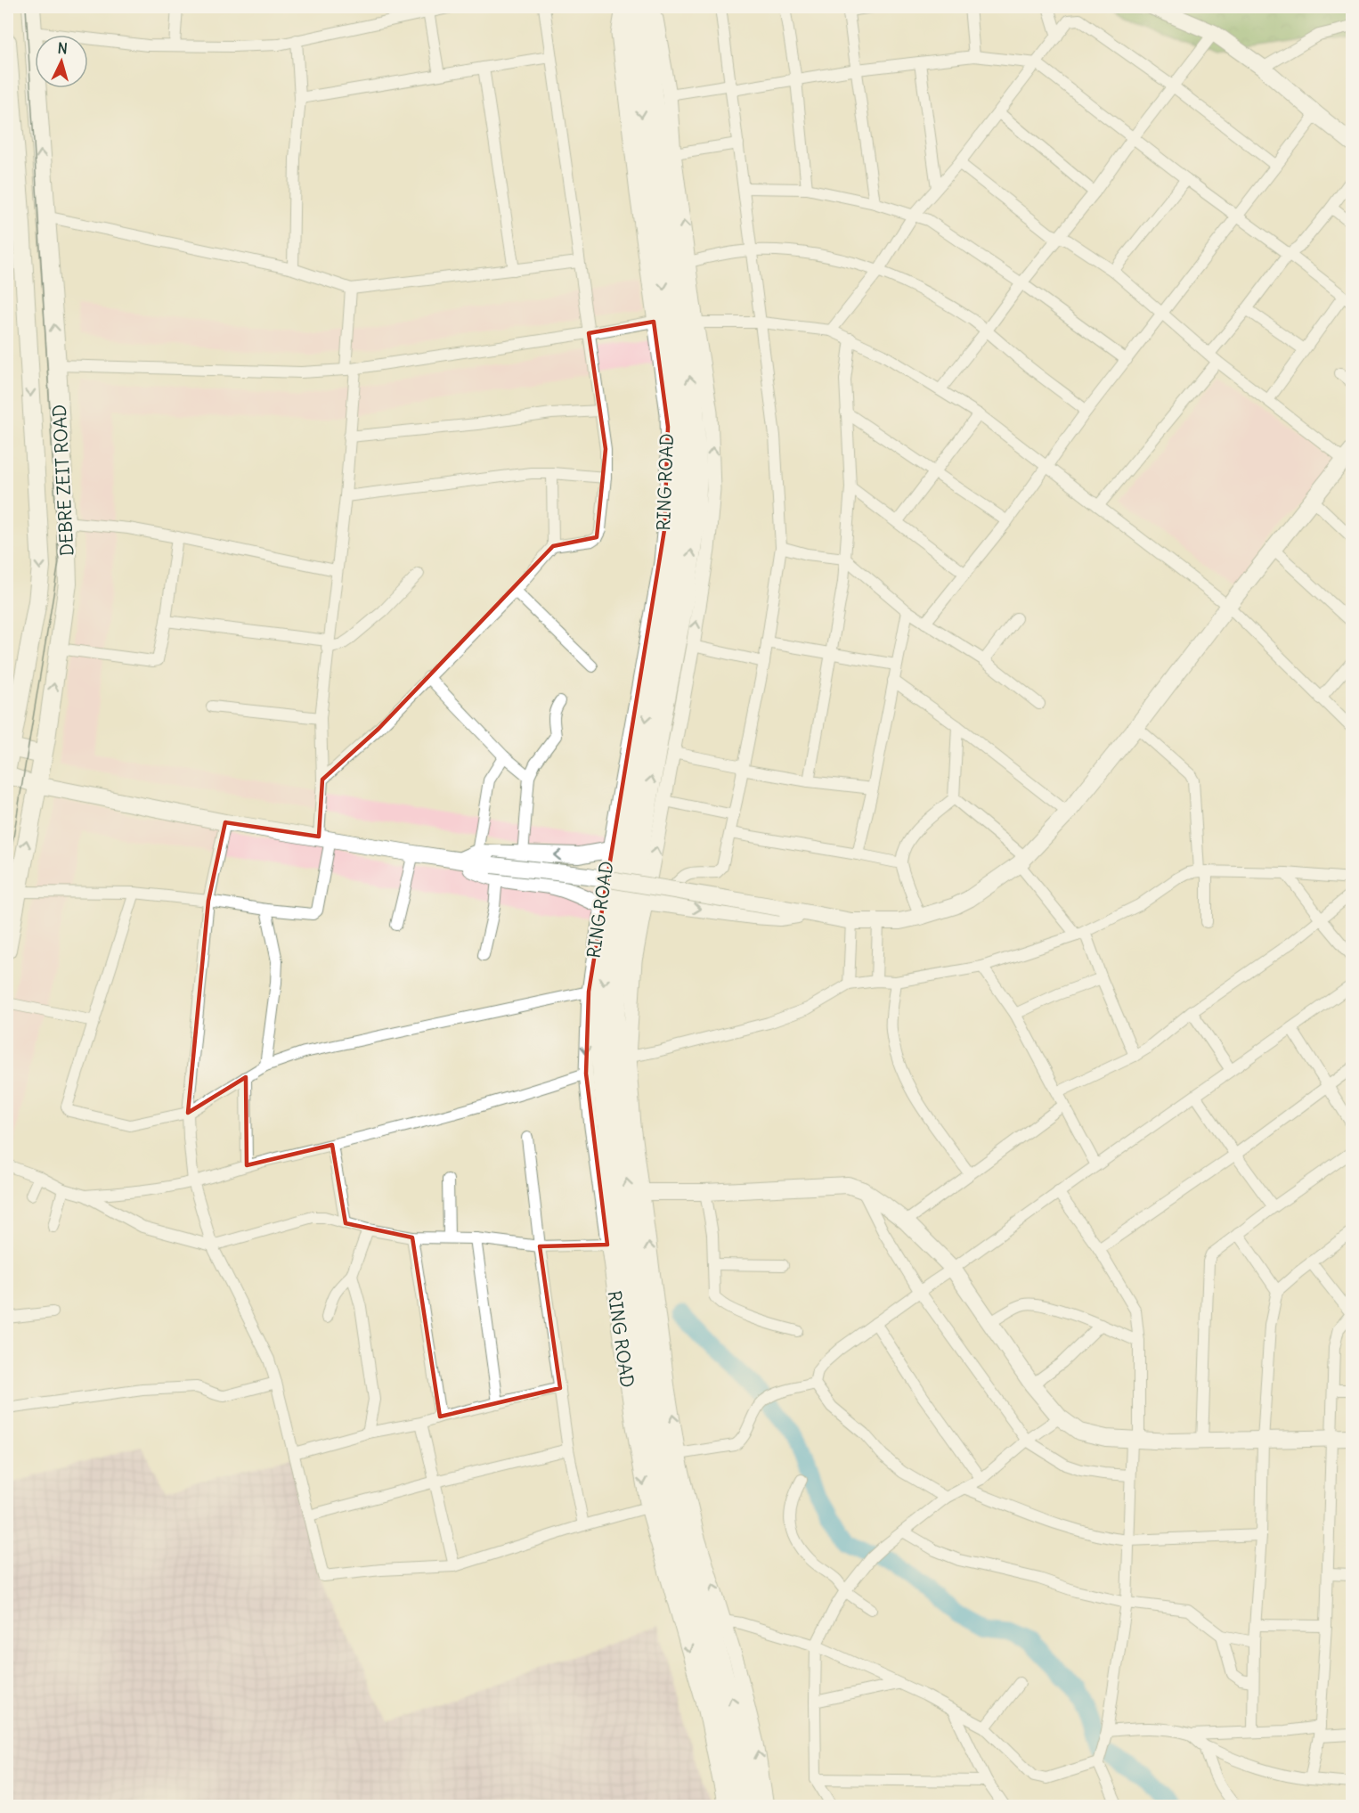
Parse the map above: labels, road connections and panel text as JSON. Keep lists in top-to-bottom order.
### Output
{
  "streets": {
    "highway": ["RING ROAD"],
    "main road": ["DEBRE ZEIT ROAD"]
  },
  "north": "top"
}
